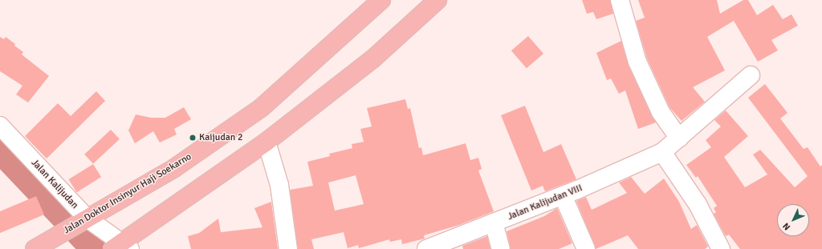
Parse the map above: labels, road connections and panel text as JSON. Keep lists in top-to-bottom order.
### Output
{
  "streets": {
    "main road": ["Jalan Doktor Insinyur Haji Soekarno"],
    "street": ["Jalan Kalijudan", "Jalan Kalijudan VIII"]
  },
  "crossings": [
    ["Jalan Kalijudan", "Jalan Doktor Insinyur Haji Soekarno"]
  ],
  "places": ["Kaijudan 2"],
  "north": "bottom left"
}
